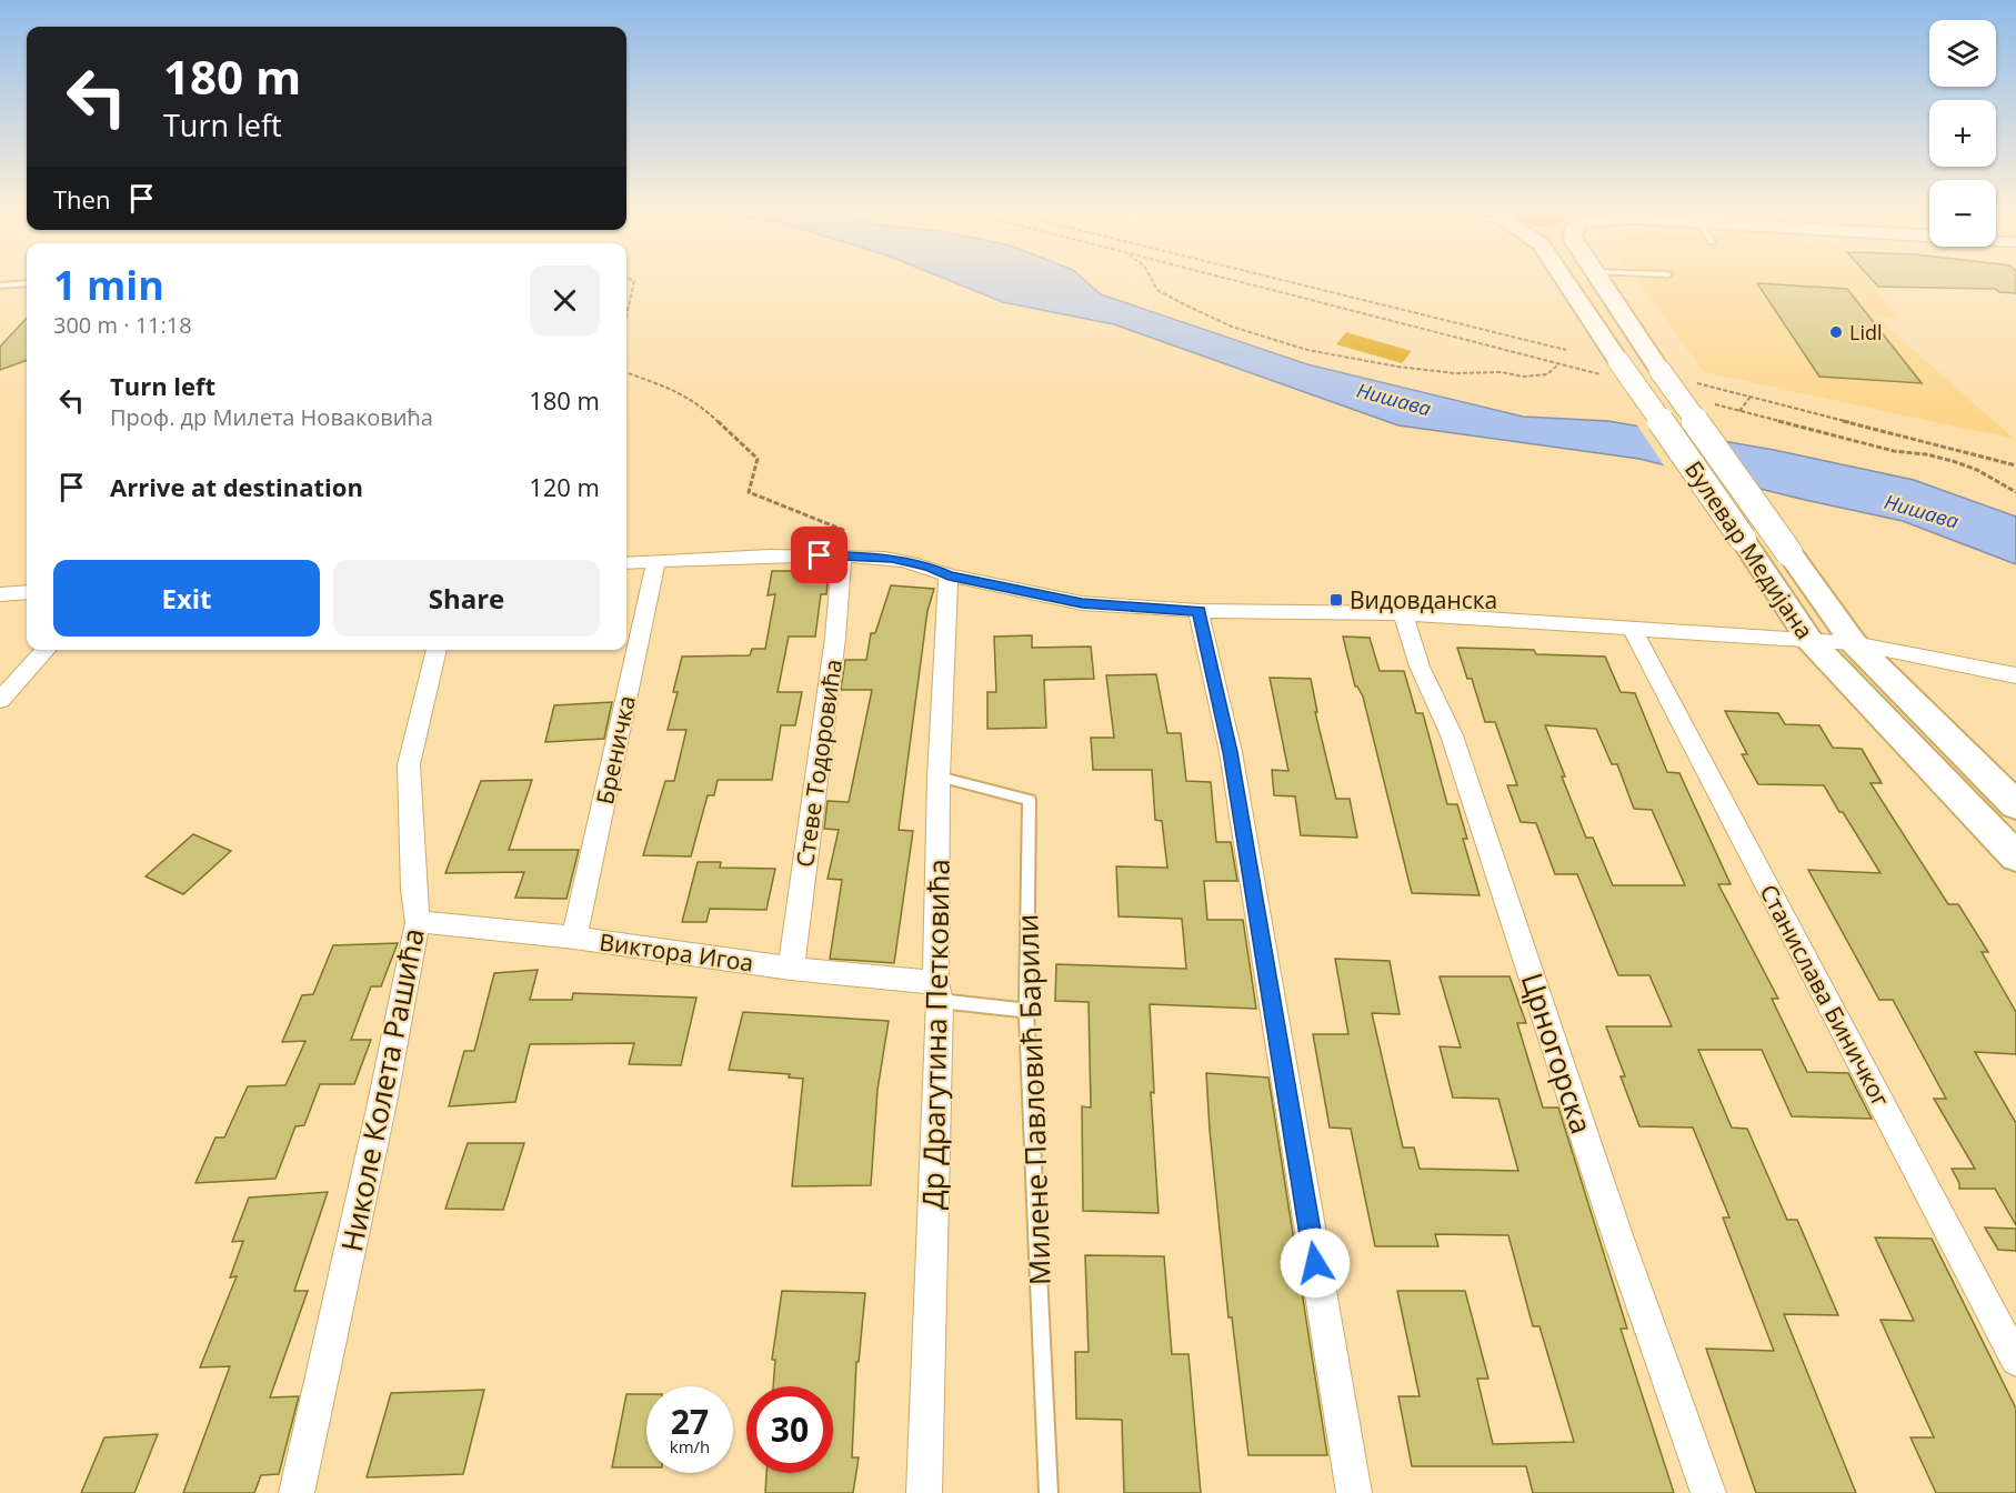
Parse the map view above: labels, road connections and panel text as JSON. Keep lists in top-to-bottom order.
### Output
{
  "streets": {
    "main road": ["Булевар Медијана"],
    "street": [
      "Бреничка",
      "Стеве Тодоровића",
      "Виктора Игоа",
      "Станислава Биничког",
      "Др Драгутина Петковића",
      "Црногорска",
      "Николе Колета Рашића"
    ],
    "lane": ["Милене Павловић Барили"]
  },
  "crossings": [
    ["Бреничка", "Виктора Игоа"],
    ["Стеве Тодоровића", "Виктора Игоа"],
    ["Виктора Игоа", "Др Драгутина Петковића"],
    ["Виктора Игоа", "Николе Колета Рашића"],
    ["Др Драгутина Петковића", "Милене Павловић Барили"]
  ],
  "water": ["Нишава"],
  "places": {
    "other": ["Lidl"],
    "transit": ["Видовданска"]
  },
  "page": {
    "map_buttons": ["+", "−"],
    "turn": ["180 m", "Turn left"],
    "then": "Then",
    "heading": ["1 min", "300 m · 11:18"],
    "list": [
      {
        "name": "Turn left",
        "note": "Проф. др Милета Новаковића",
        "value": "180 m"
      },
      {
        "name": "Arrive at destination",
        "value": "120 m"
      }
    ],
    "buttons": ["Exit", "Share"],
    "speed": "27 km/h",
    "limit": "30"
  }
}
